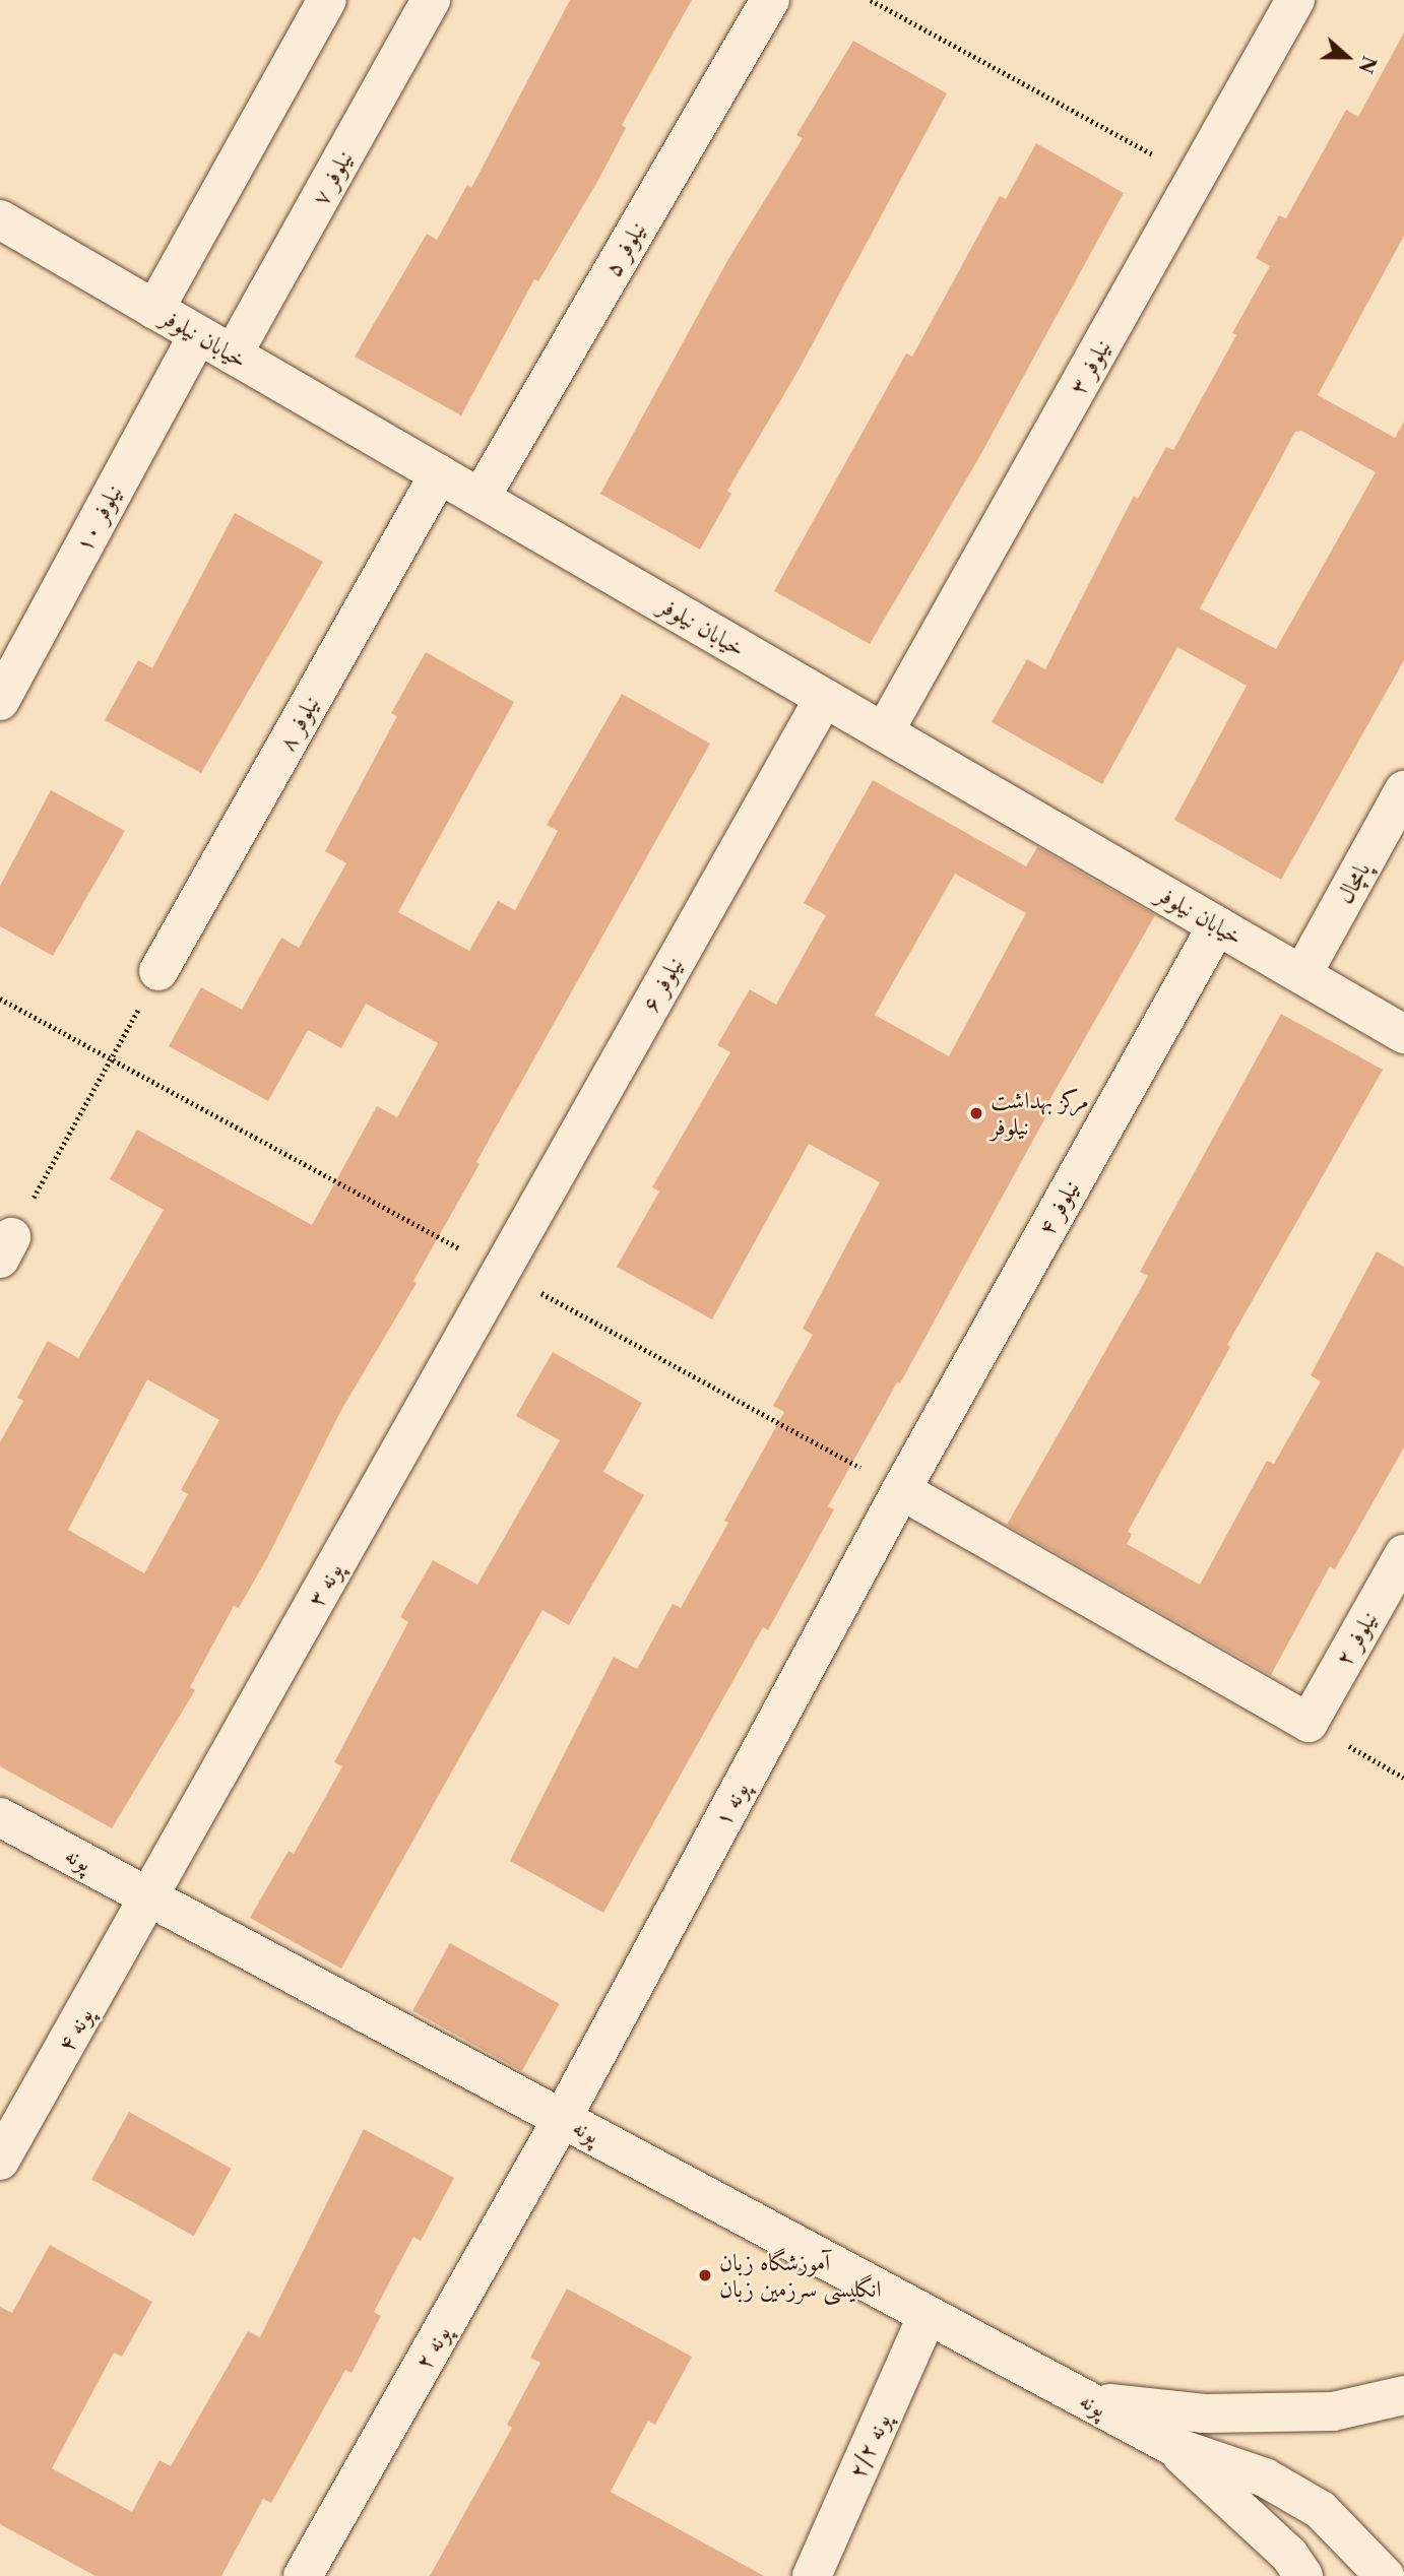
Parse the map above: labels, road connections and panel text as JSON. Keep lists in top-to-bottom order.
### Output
{
  "streets": {
    "street": [
      "نیلوفر ۷",
      "نیلوفر ۵",
      "خیابان نیلوفر",
      "نیلوفر ۳",
      "نیلوفر ۱۰",
      "نیلوفر ۸",
      "پامچال",
      "نیلوفر ۶",
      "نیلوفر ۴",
      "پونه ۳",
      "نیلوفر ۲",
      "پونه ۱",
      "پونه",
      "پونه ۴",
      "پونه ۲",
      "پونه ۲/۲"
    ]
  },
  "crossings": [
    ["نیلوفر ۷", "خیابان نیلوفر"],
    ["نیلوفر ۵", "خیابان نیلوفر"],
    ["خیابان نیلوفر", "نیلوفر ۳"],
    ["خیابان نیلوفر", "نیلوفر ۱۰"],
    ["خیابان نیلوفر", "نیلوفر ۸"],
    ["خیابان نیلوفر", "پامچال"],
    ["خیابان نیلوفر", "نیلوفر ۶"],
    ["خیابان نیلوفر", "نیلوفر ۴"],
    ["نیلوفر ۶", "پونه ۳"],
    ["نیلوفر ۴", "پونه ۱"],
    ["پونه ۳", "پونه"],
    ["پونه ۳", "پونه ۴"],
    ["پونه ۱", "پونه"],
    ["پونه ۱", "پونه ۲"],
    ["پونه", "پونه ۴"],
    ["پونه", "پونه ۲"],
    ["پونه", "پونه ۲/۲"]
  ],
  "places": ["مرکز بهداشت نیلوفر", "آموزشگاه زبان انگلیسی سرزمین زبان"],
  "north": "right"
}
